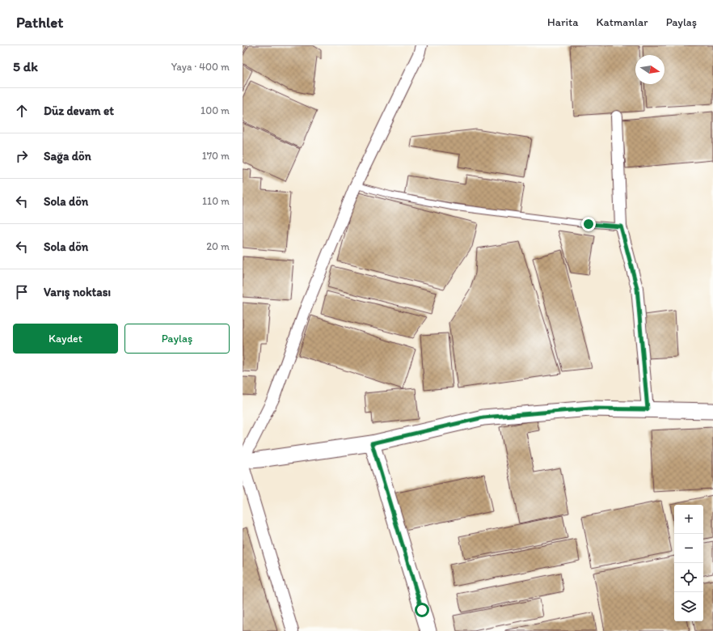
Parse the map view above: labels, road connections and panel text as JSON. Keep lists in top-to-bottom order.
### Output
{
  "north": "right",
  "page": {
    "header": "Pathlet",
    "nav": ["Harita", "Katmanlar", "Paylaş"],
    "heading": ["5 dk", "Yaya · 400 m"],
    "list": [
      ["Düz devam et", "100 m"],
      ["Sağa dön", "170 m"],
      ["Sola dön", "110 m"],
      ["Sola dön", "20 m"],
      "Varış noktası"
    ],
    "buttons": ["Kaydet", "Paylaş"],
    "map_buttons": ["+", "−"]
  }
}
